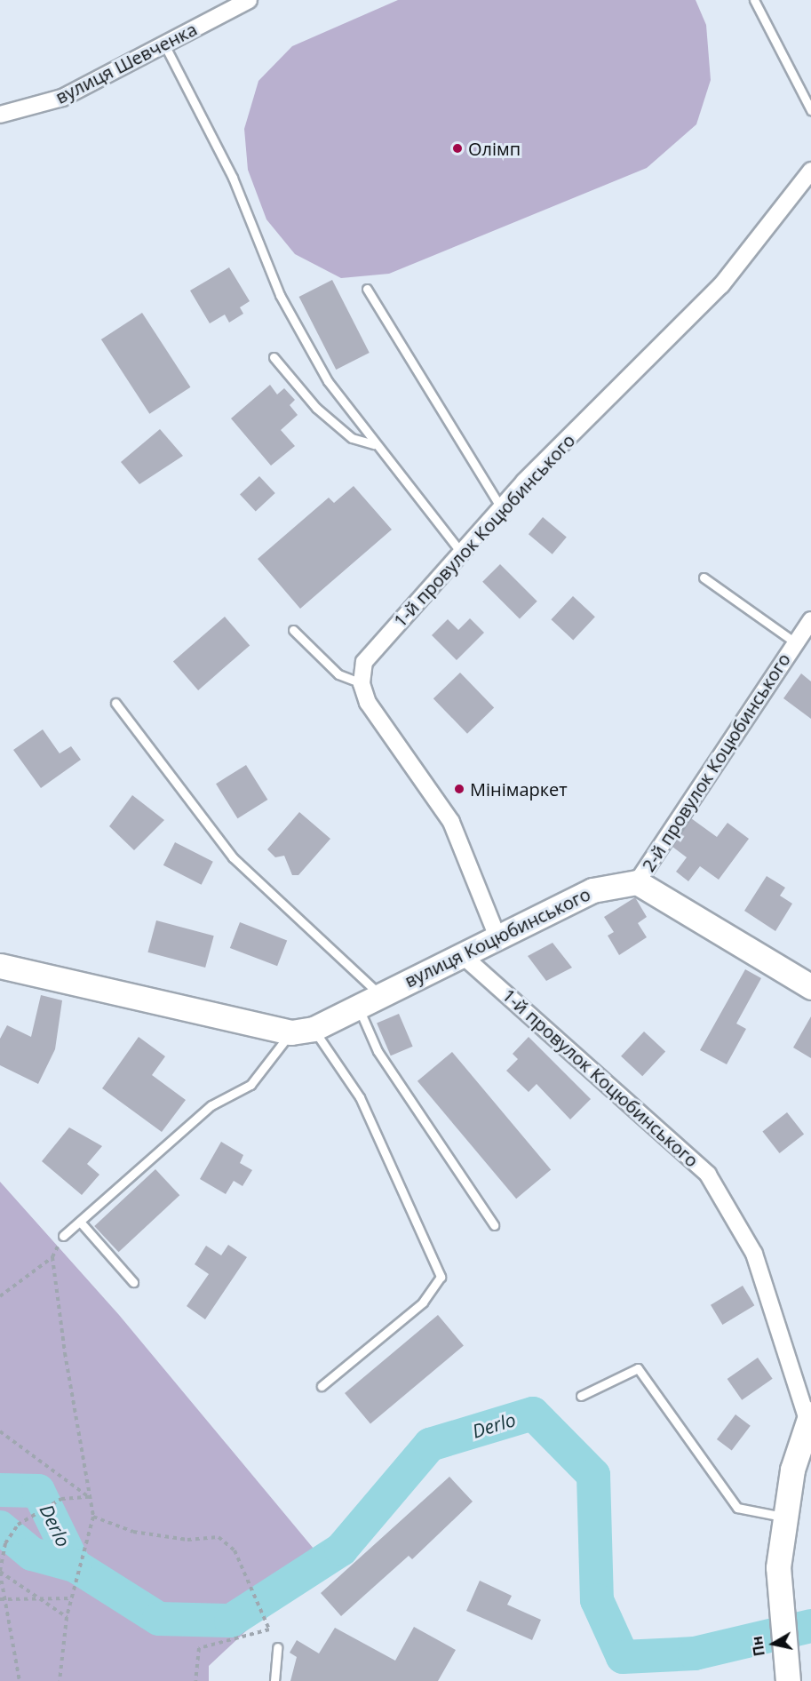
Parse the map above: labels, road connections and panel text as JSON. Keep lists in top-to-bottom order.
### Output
{
  "streets": {
    "street": [
      "вулиця Шевченка",
      "1-й провулок Коцюбинського",
      "2-й провулок Коцюбинського",
      "вулиця Коцюбинського"
    ]
  },
  "crossings": [
    ["1-й провулок Коцюбинського", "вулиця Коцюбинського"],
    ["2-й провулок Коцюбинського", "вулиця Коцюбинського"]
  ],
  "water": ["Derlo"],
  "places": ["Олімп", "Мінімаркет"],
  "north": "left"
}
